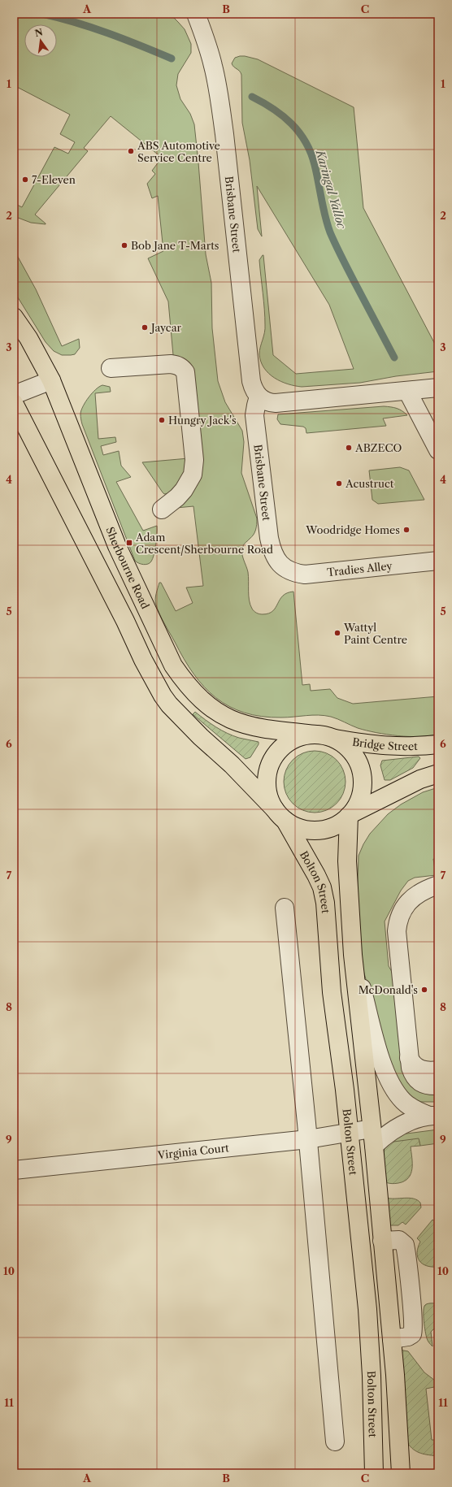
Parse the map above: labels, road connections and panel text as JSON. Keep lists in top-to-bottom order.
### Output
{
  "streets": {
    "main road": ["Sherbourne Road", "Bridge Street", "Bolton Street"],
    "street": ["Brisbane Street", "Tradies Alley", "Virginia Court"]
  },
  "crossings": [
    ["Brisbane Street", "Tradies Alley"],
    ["Sherbourne Road", "Bridge Street"],
    ["Sherbourne Road", "Bolton Street"],
    ["Bridge Street", "Bolton Street"],
    ["Bolton Street", "Virginia Court"]
  ],
  "water": ["Karingal Yalloc"],
  "places": {
    "other": [
      "ABS Automotive Service Centre",
      "7-Eleven",
      "Bob Jane T-Marts",
      "Jaycar",
      "Hungry Jack's",
      "ABZECO",
      "Acustruct",
      "Woodridge Homes",
      "Wattyl Paint Centre",
      "McDonald's"
    ],
    "transit": ["Adam Crescent/Sherbourne Road"]
  },
  "north": "top",
  "grid": {
    "columns": ["A", "B", "C"],
    "rows": [
      "1",
      "2",
      "3",
      "4",
      "5",
      "6",
      "7",
      "8",
      "9",
      "10",
      "11"
    ]
  }
}
